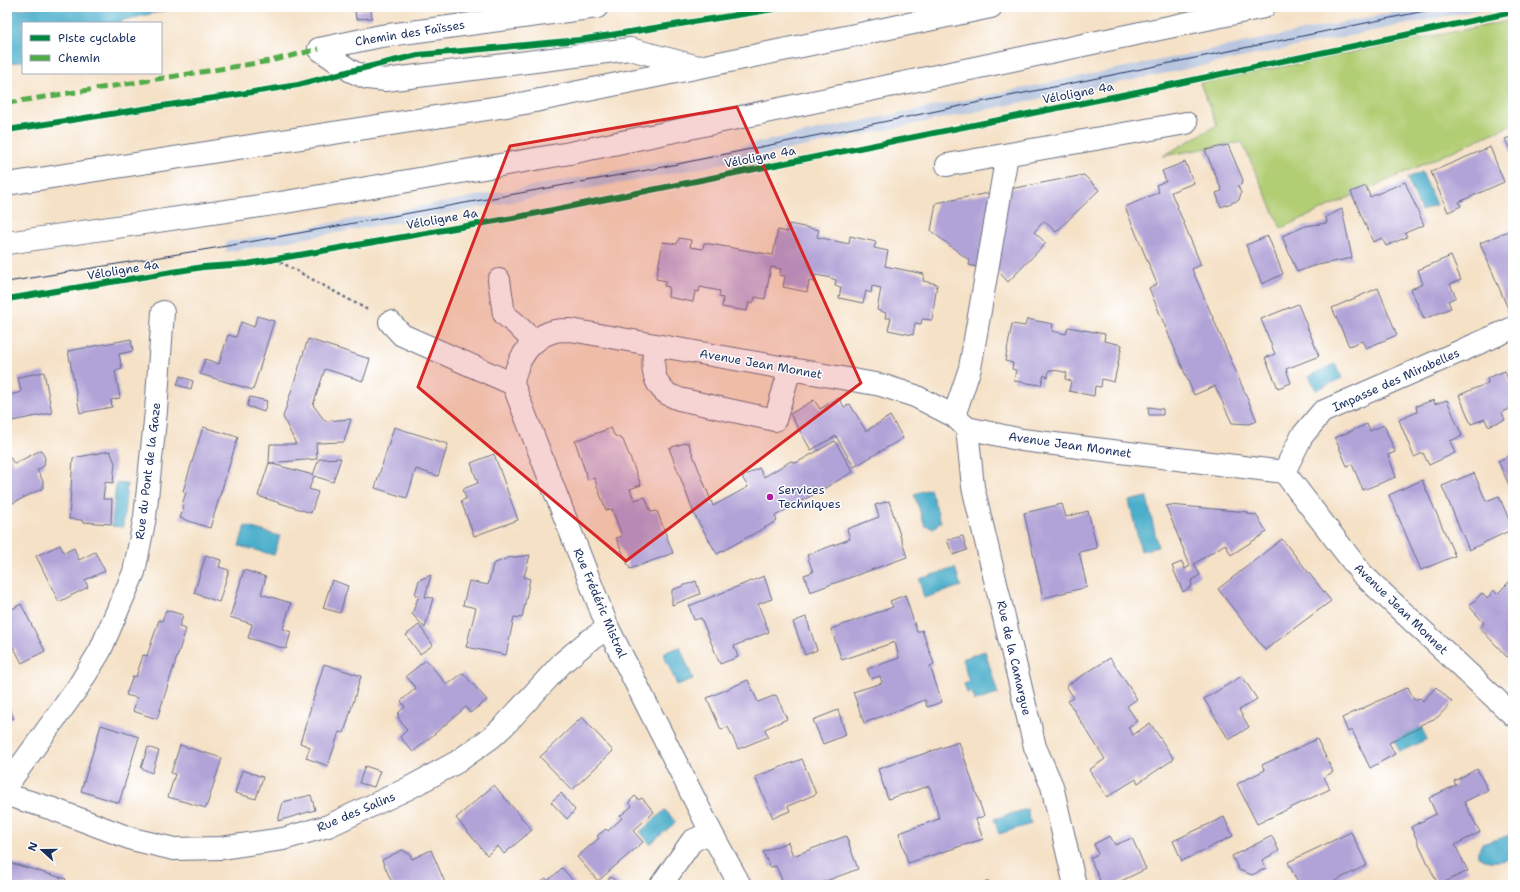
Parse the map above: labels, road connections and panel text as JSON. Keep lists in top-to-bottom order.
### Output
{
  "streets": {
    "main road": [
      "Chemin des Faïsses",
      "Avenue Jean Monnet",
      "Impasse des Mirabelles",
      "Rue du Pont de la Gaze",
      "Rue Frédéric Mistral",
      "Rue de la Camargue",
      "Rue des Salins"
    ],
    "cycle path": ["Véloligne 4a"]
  },
  "crossings": [
    ["Avenue Jean Monnet", "Impasse des Mirabelles"],
    ["Avenue Jean Monnet", "Rue de la Camargue"],
    ["Rue Frédéric Mistral", "Rue des Salins"]
  ],
  "places": ["Services Techniques"],
  "legend": ["Piste cyclable", "Chemin"],
  "north": "left"
}
